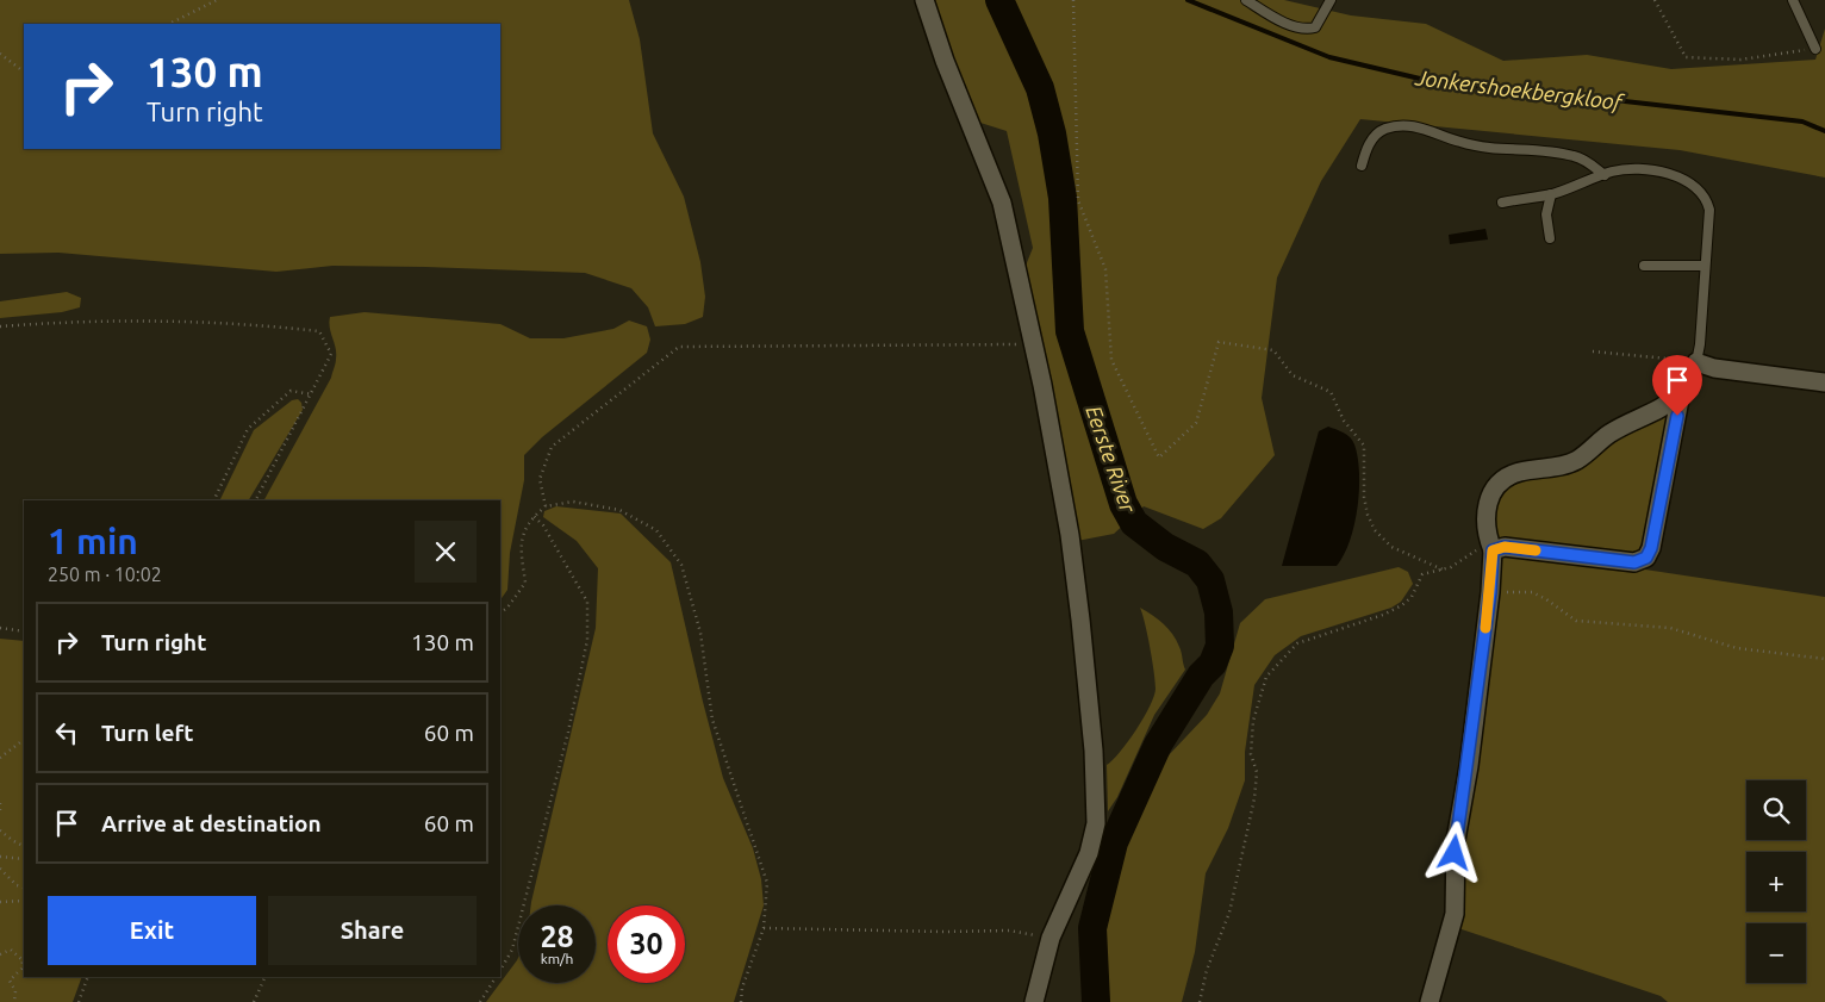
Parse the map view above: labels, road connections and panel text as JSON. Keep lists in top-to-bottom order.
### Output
{
  "water": ["Jonkershoekbergkloof", "Eerste River"],
  "page": {
    "turn": ["130 m", "Turn right"],
    "heading": ["1 min", "250 m · 10:02"],
    "list": [
      {
        "name": "Turn right",
        "value": "130 m"
      },
      {
        "name": "Turn left",
        "value": "60 m"
      },
      {
        "name": "Arrive at destination",
        "value": "60 m"
      }
    ],
    "map_buttons": ["+", "−"],
    "buttons": ["Exit", "Share"],
    "speed": "28 km/h",
    "limit": "30"
  }
}
